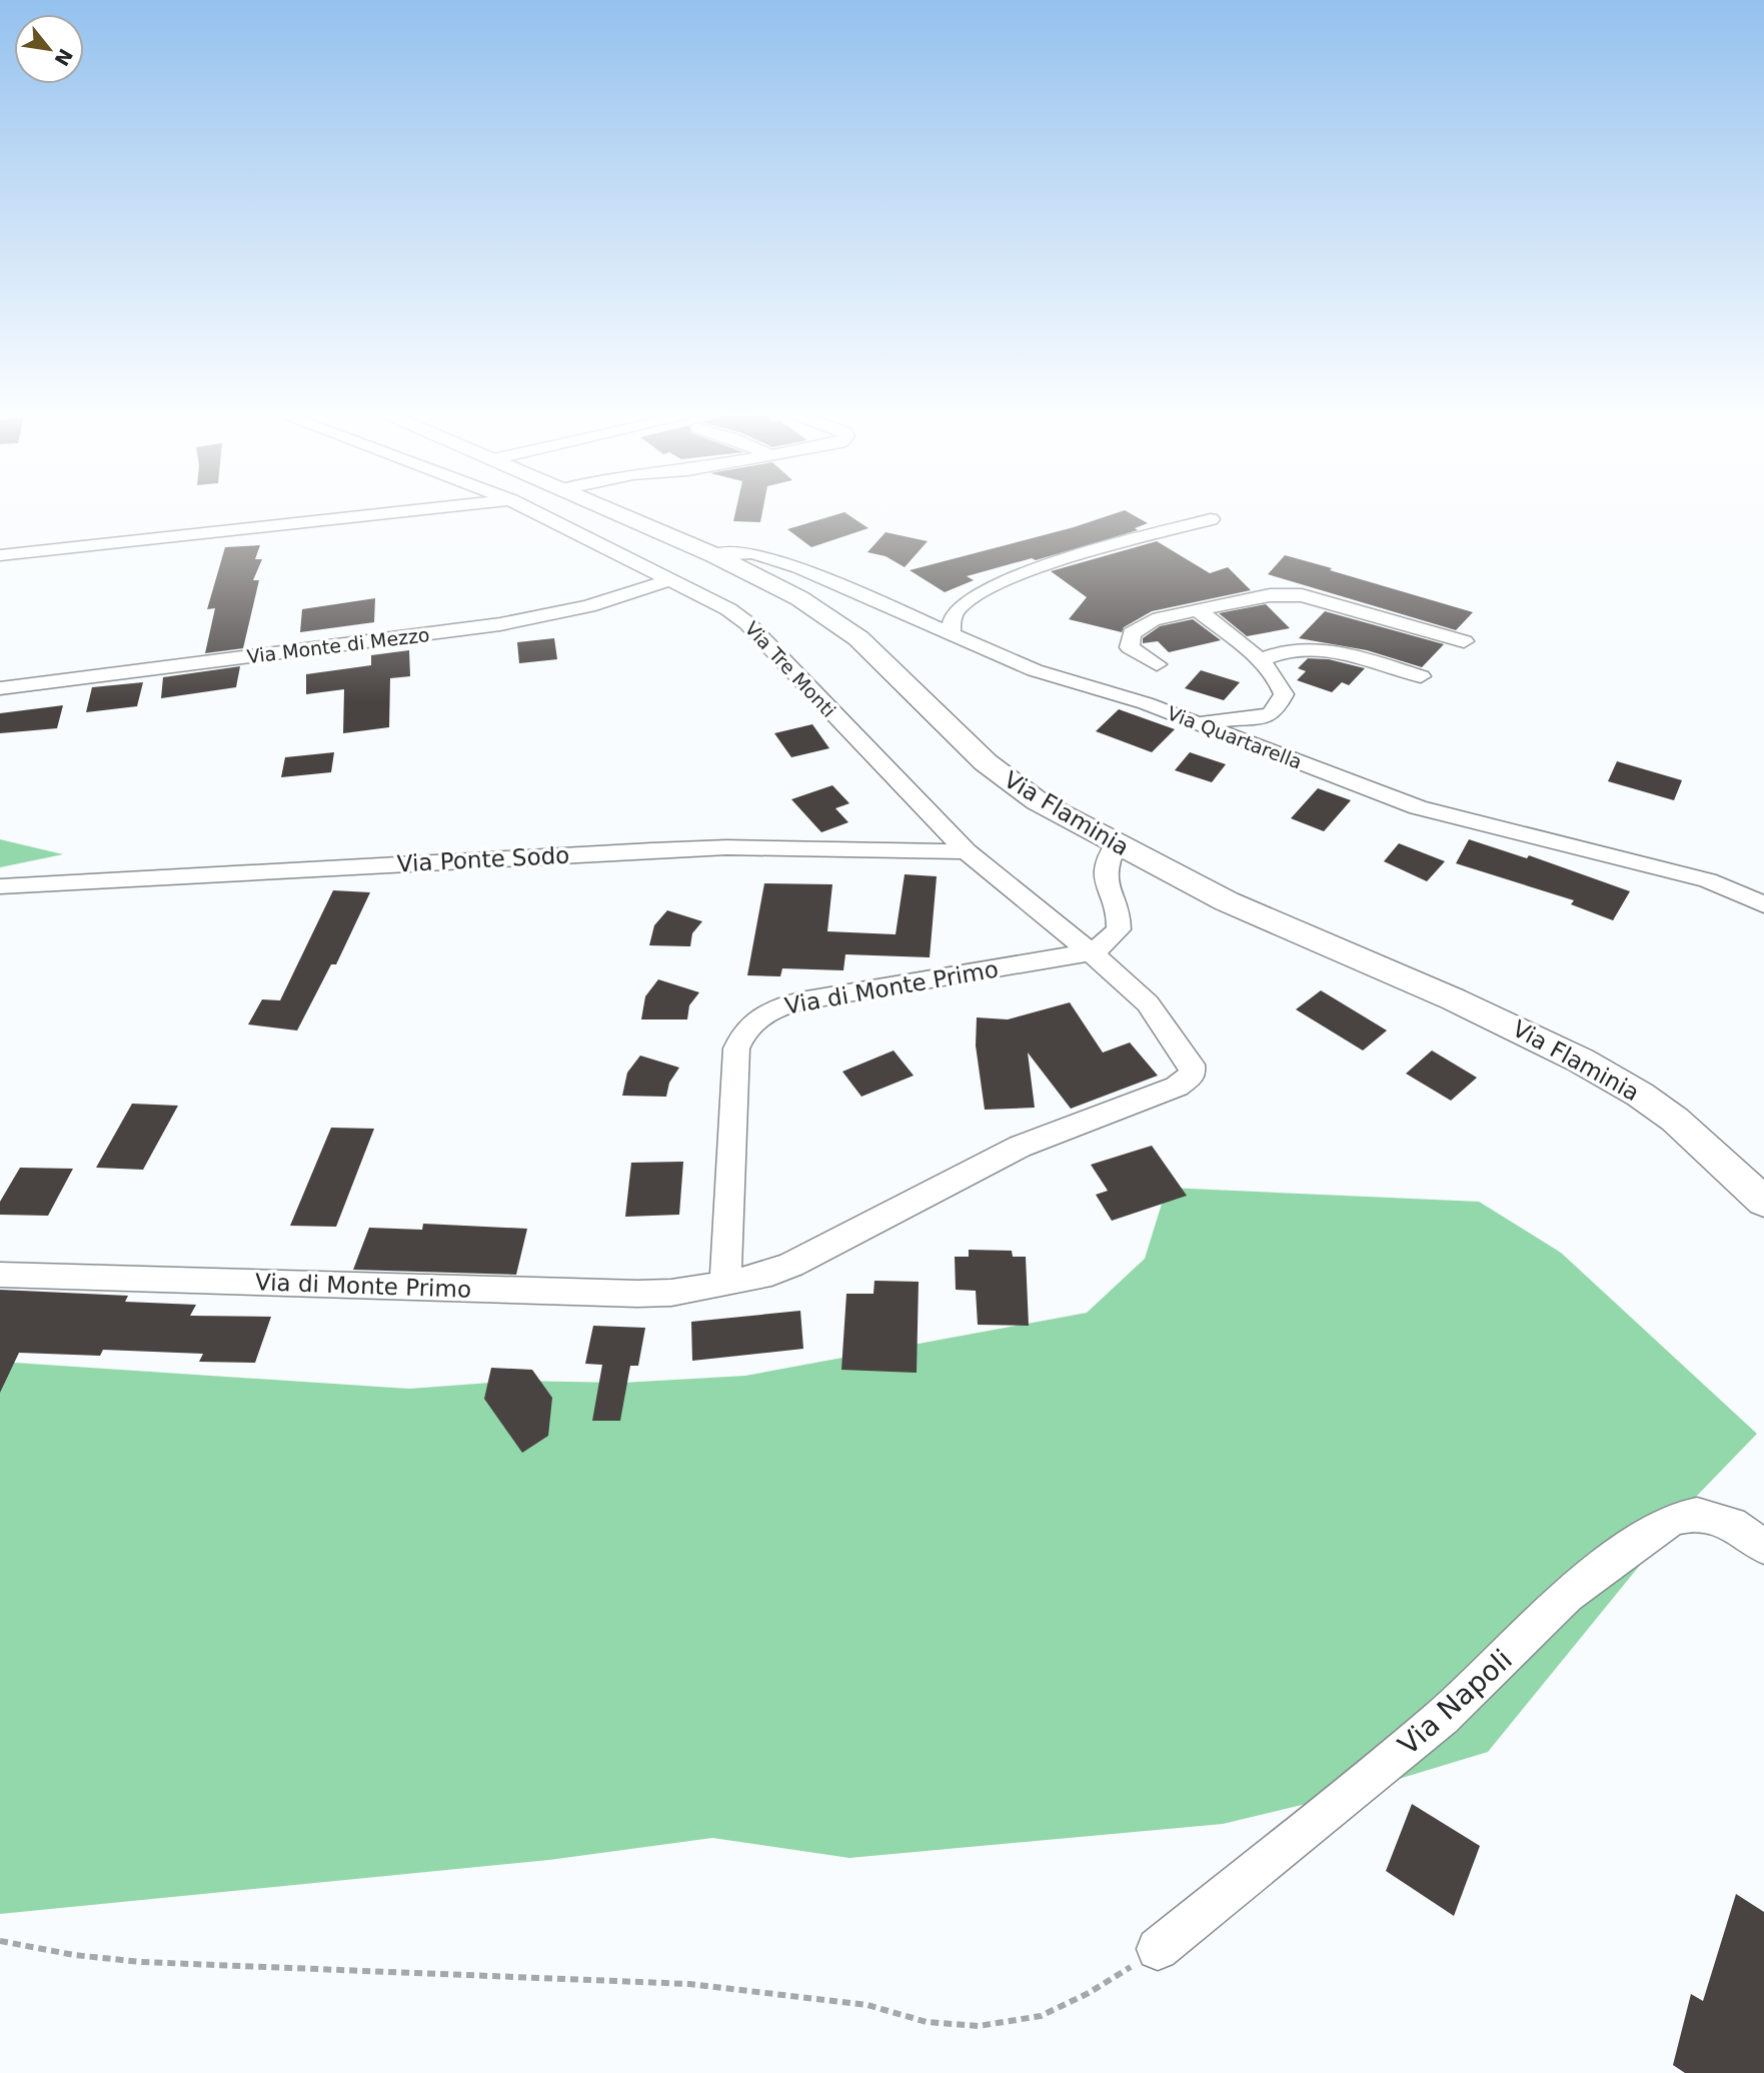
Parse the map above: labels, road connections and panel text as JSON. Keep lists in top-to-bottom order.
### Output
{
  "streets": {
    "main road": ["Via Flaminia"],
    "street": [
      "Via Monte di Mezzo",
      "Via Tre Monti",
      "Via Quartarella",
      "Via Ponte Sodo",
      "Via di Monte Primo",
      "Via Napoli"
    ]
  },
  "crossings": [
    ["Via Monte di Mezzo", "Via Tre Monti"],
    ["Via Tre Monti", "Via Ponte Sodo"],
    ["Via Tre Monti", "Via di Monte Primo"],
    ["Via Quartarella", "Via Flaminia"]
  ],
  "north": "bottom right"
}
